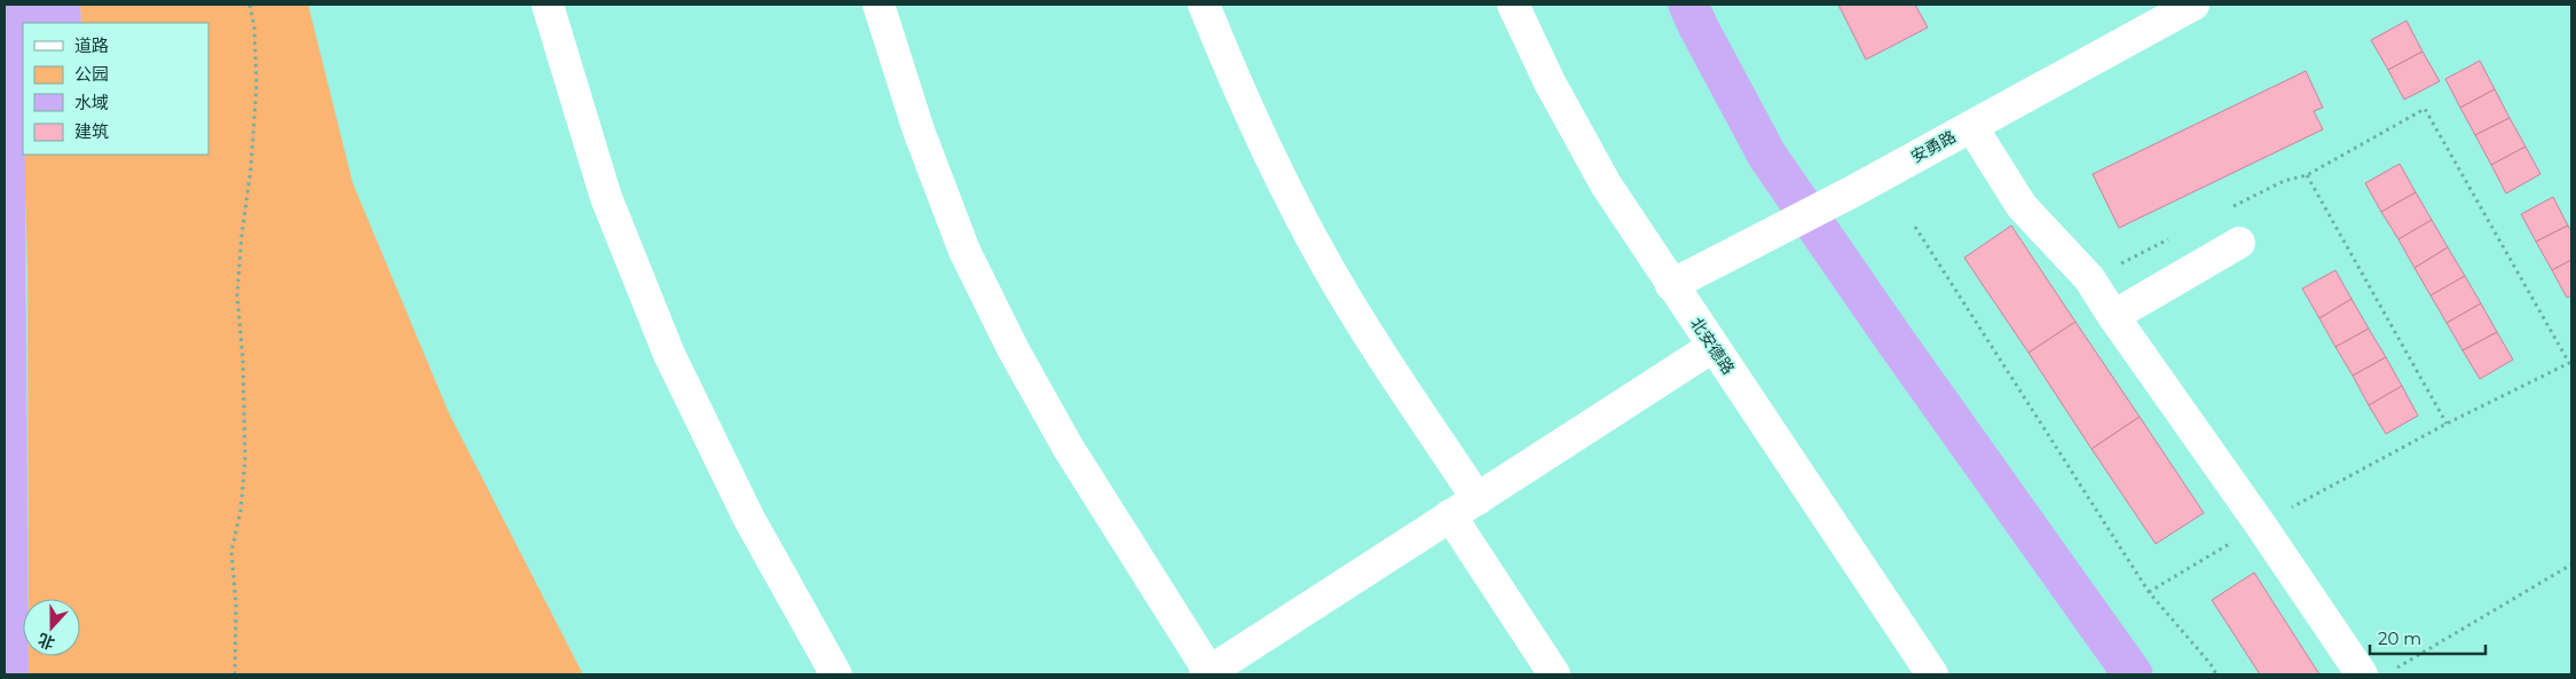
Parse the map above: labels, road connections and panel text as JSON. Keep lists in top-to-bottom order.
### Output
{
  "streets": {
    "street": ["安勇路", "北安德路"]
  },
  "crossings": [
    ["安勇路", "北安德路"]
  ],
  "legend": [
    "道路",
    "公园",
    "水域",
    "建筑"
  ],
  "scale_bar": "20 m",
  "north": "bottom"
}
